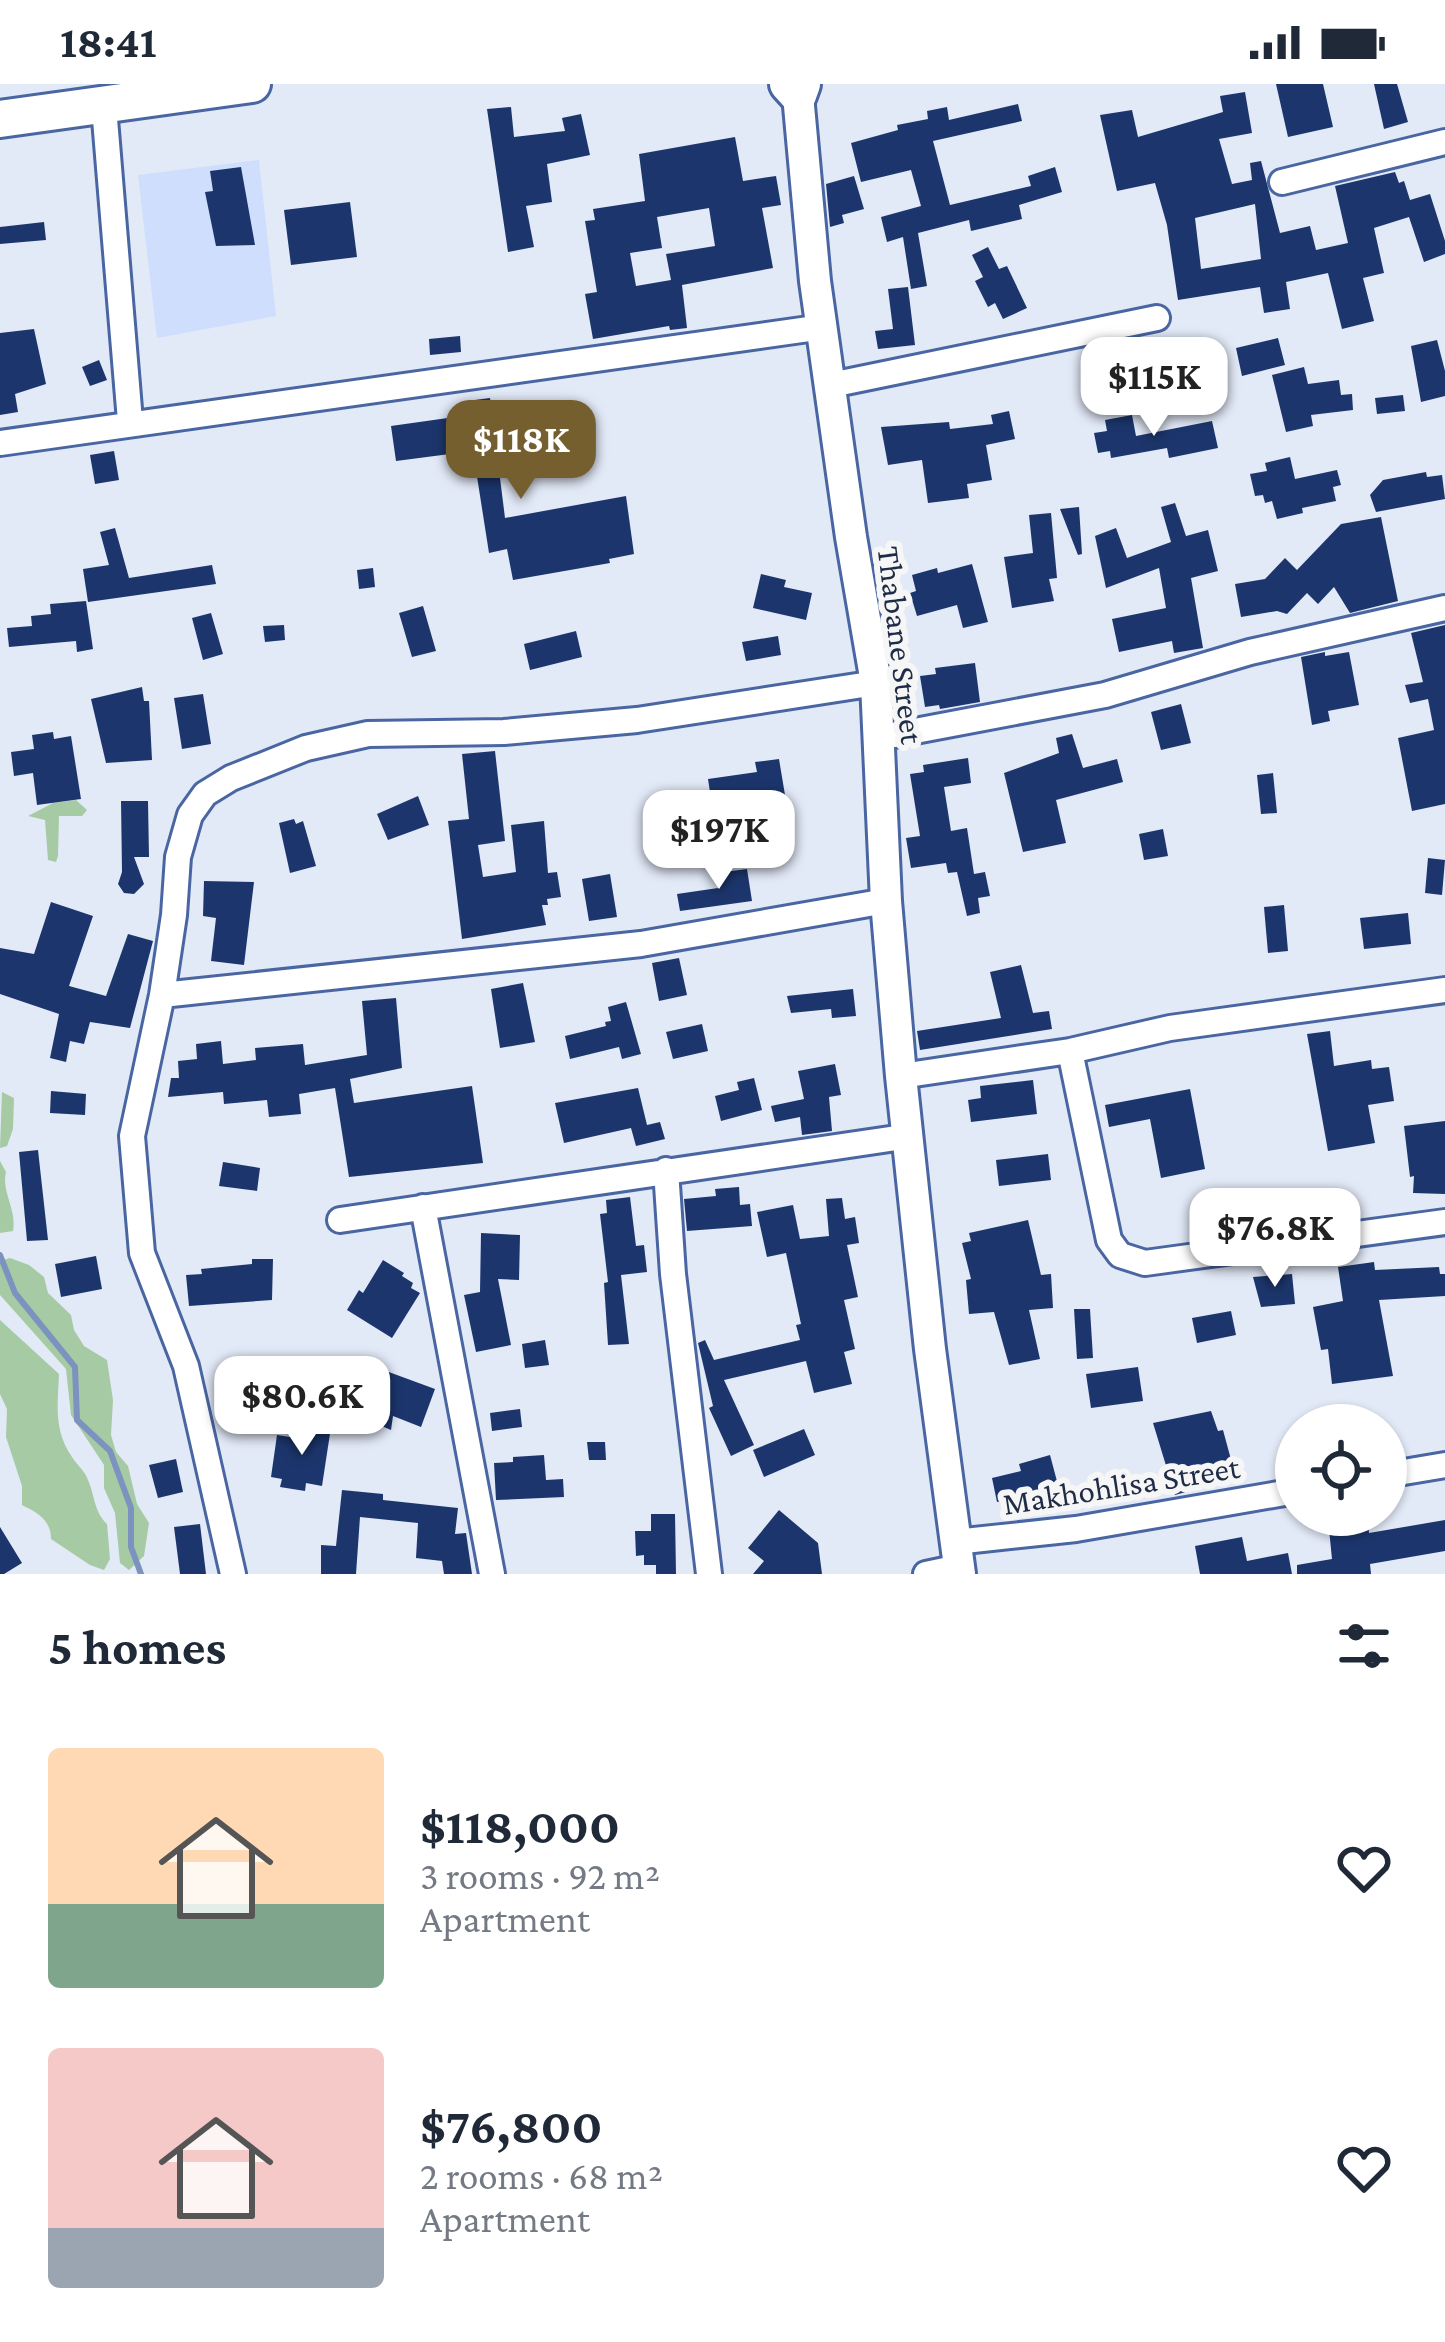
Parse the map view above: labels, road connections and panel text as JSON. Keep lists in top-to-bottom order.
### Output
{
  "streets": {
    "street": ["Thabane Street", "Makhohlisa Street"]
  },
  "crossings": [
    ["Thabane Street", "Makhohlisa Street"]
  ],
  "page": {
    "status": "18:41",
    "price": [
      "$115K",
      "$118K",
      "$197K",
      "$76.8K",
      "$80.6K"
    ],
    "heading": "5 homes",
    "list": [
      {
        "name": "$118,000",
        "note": "3 rooms · 92 m² · Apartment"
      },
      {
        "name": "$76,800",
        "note": "2 rooms · 68 m² · Apartment"
      }
    ]
  }
}
